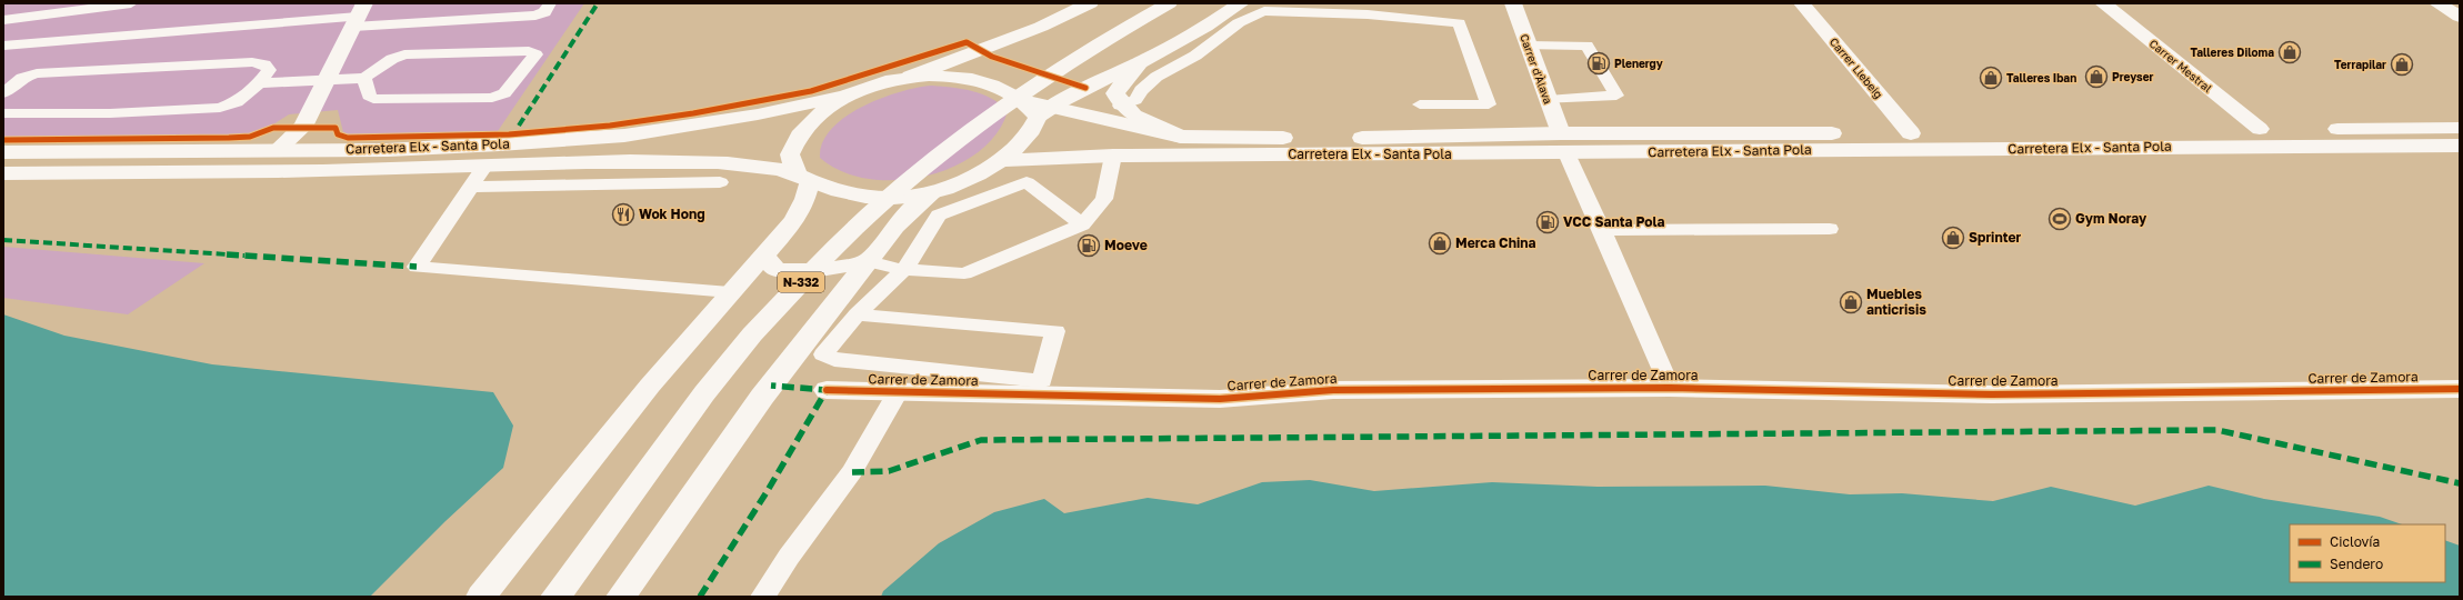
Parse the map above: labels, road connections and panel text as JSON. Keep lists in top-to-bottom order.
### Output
{
  "streets": {
    "main road": [
      "Carrer Mestral",
      "Carrer Llebeig",
      "Carrer d'Àlava",
      "Carretera Elx - Santa Pola",
      "N-332",
      "Carrer de Zamora"
    ]
  },
  "crossings": [
    ["Carrer Mestral", "Carretera Elx - Santa Pola"],
    ["Carrer Llebeig", "Carretera Elx - Santa Pola"],
    ["Carrer d'Àlava", "Carretera Elx - Santa Pola"]
  ],
  "places": {
    "shop": [
      "Talleres Diloma",
      "Terrapilar",
      "Preyser",
      "Talleres Iban",
      "Sprinter",
      "Merca China",
      "Muebles anticrisis"
    ],
    "fuel station": ["Plenergy", "VCC Santa Pola", "Moeve"],
    "restaurant": ["Wok Hong"],
    "sports": ["Gym Noray"]
  },
  "legend": ["Ciclovía", "Sendero"]
}
